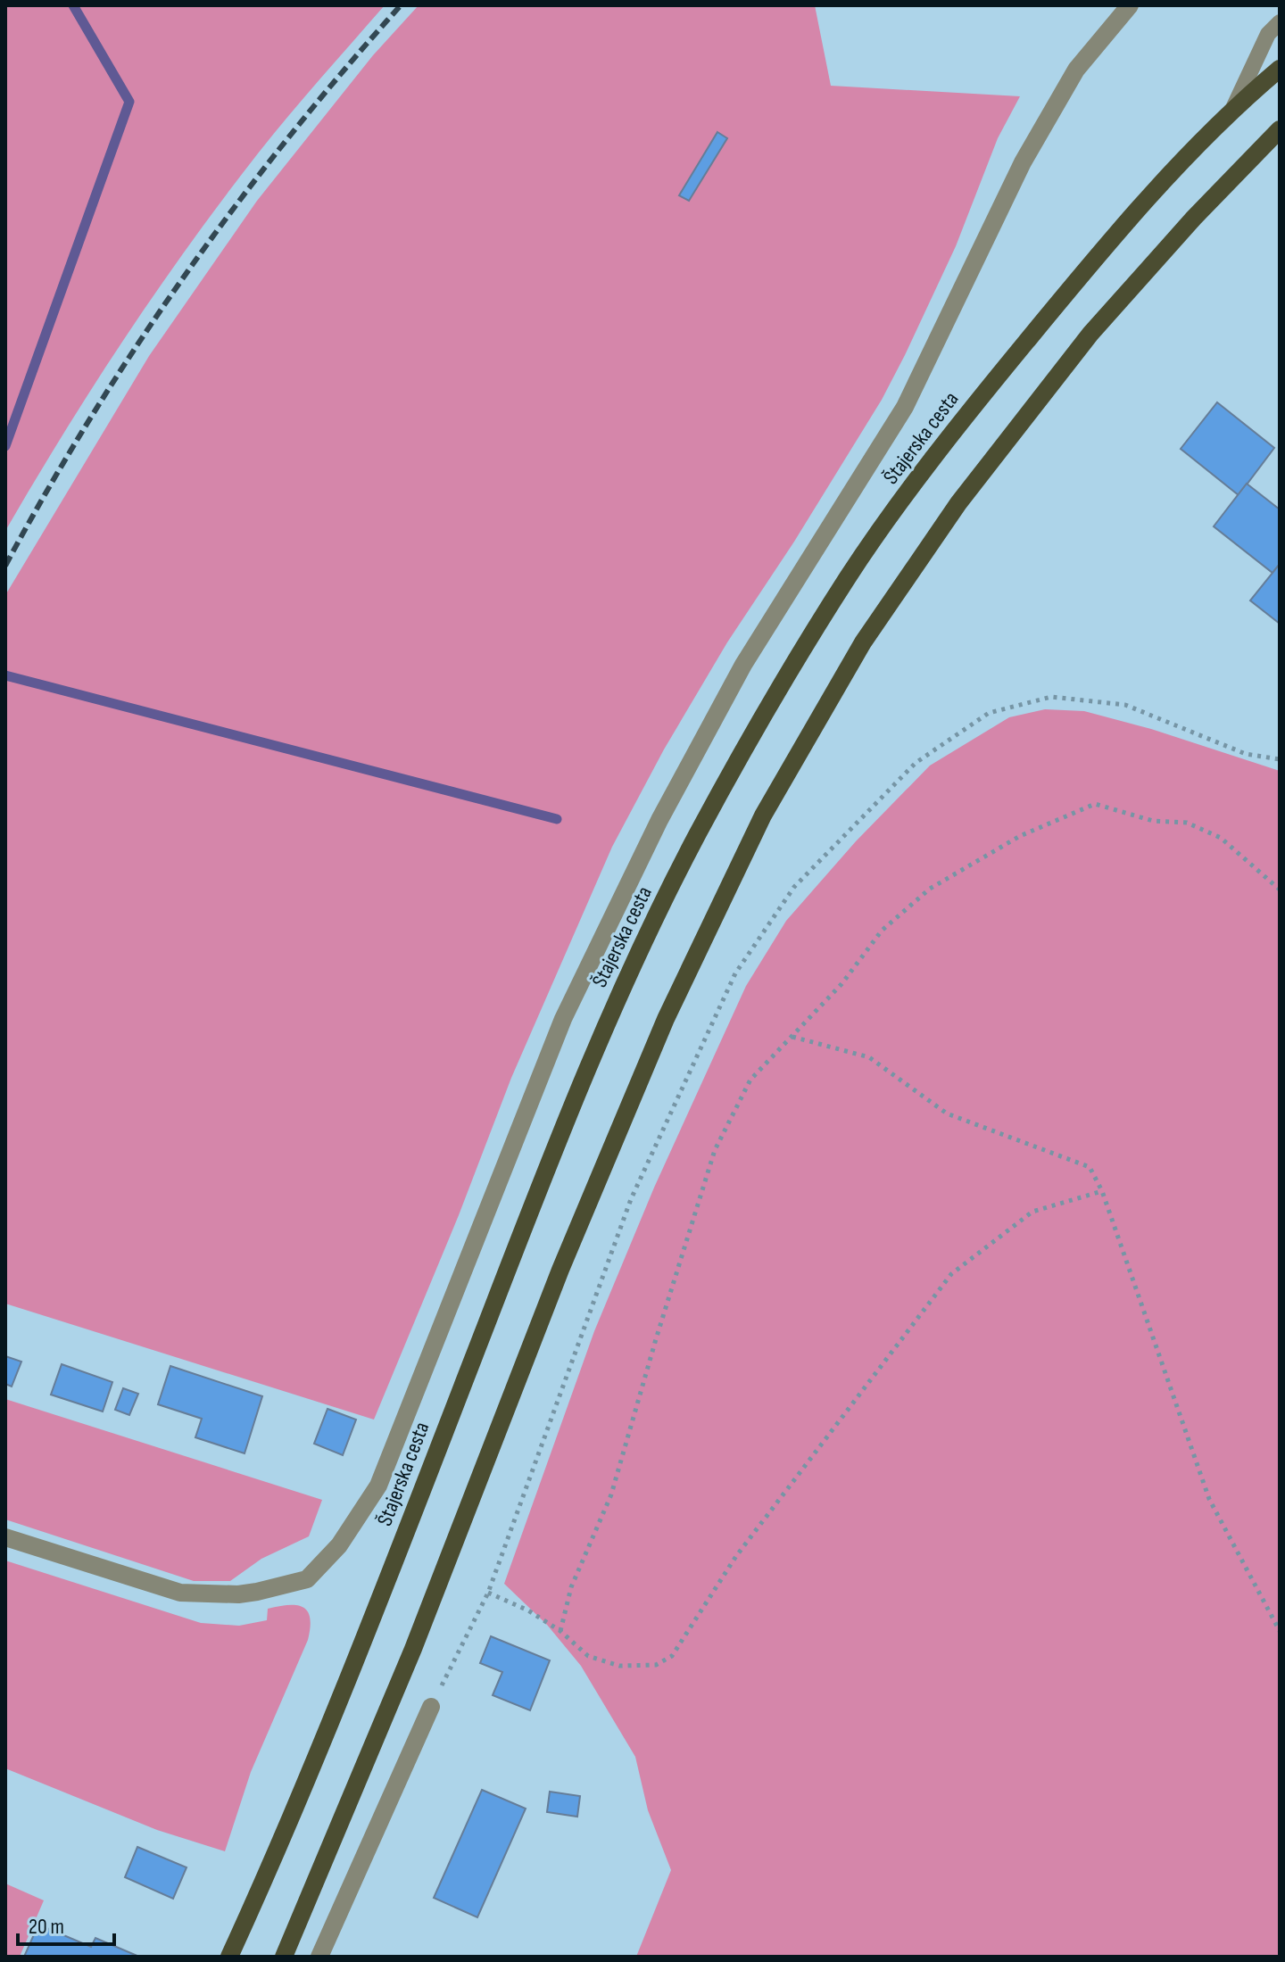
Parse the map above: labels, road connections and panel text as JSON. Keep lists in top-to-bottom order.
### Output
{
  "streets": {
    "main road": ["Štajerska cesta"]
  },
  "scale_bar": "20 m"
}
